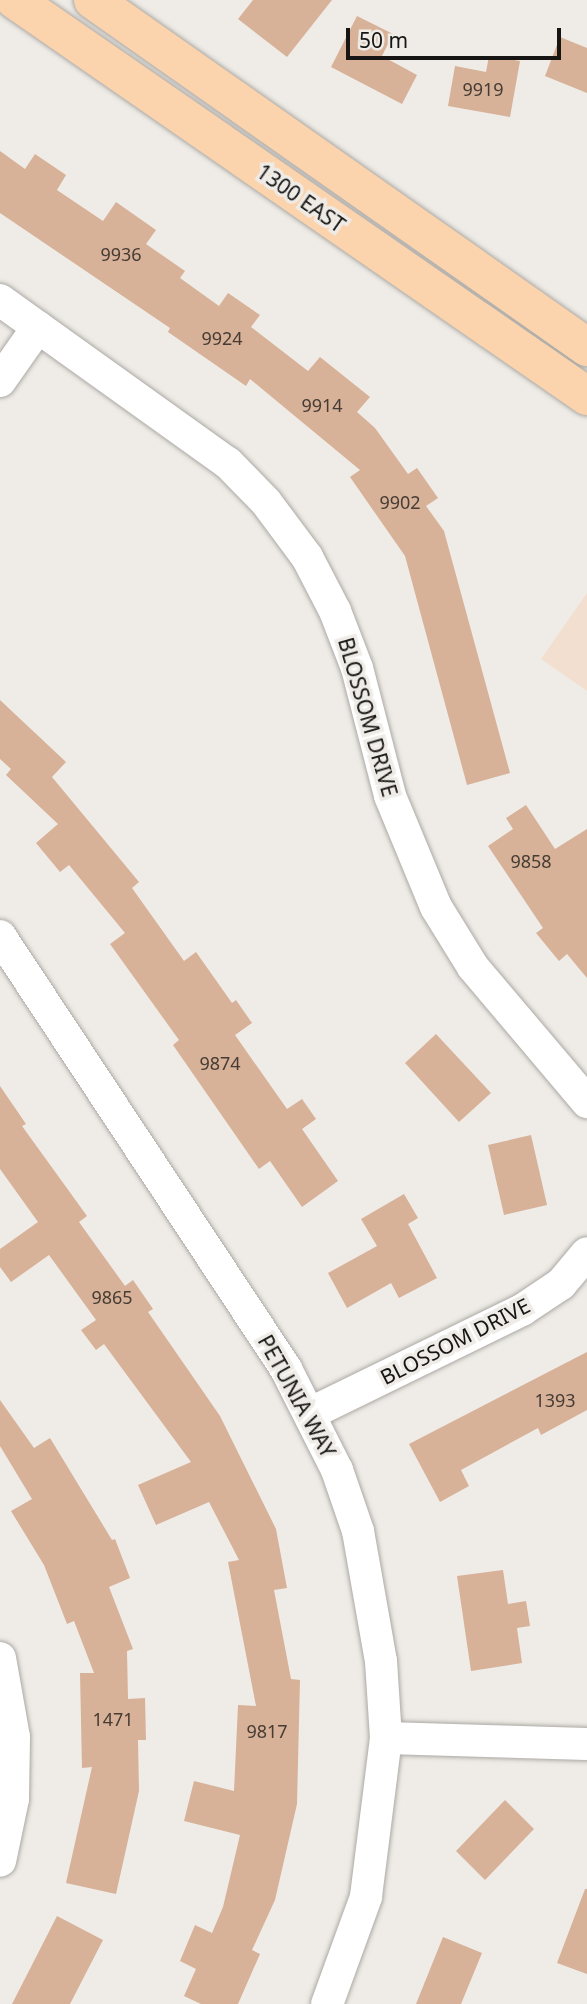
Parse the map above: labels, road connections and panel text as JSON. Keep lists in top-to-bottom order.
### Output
{
  "streets": {
    "main road": ["1300 EAST"],
    "street": ["BLOSSOM DRIVE", "PETUNIA WAY"]
  },
  "crossings": [
    ["BLOSSOM DRIVE", "PETUNIA WAY"]
  ],
  "house_numbers": [
    "9919",
    "9936",
    "9924",
    "9914",
    "9902",
    "9858",
    "9874",
    "9865",
    "1393",
    "1471",
    "9817"
  ],
  "scale_bar": "50 m"
}
